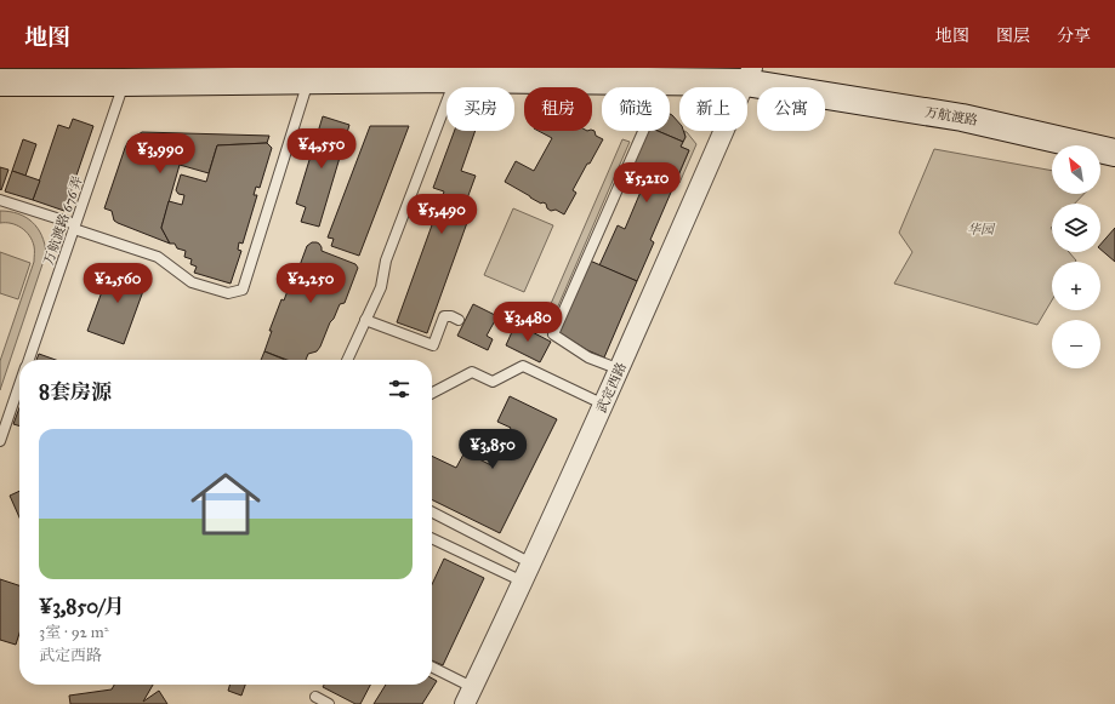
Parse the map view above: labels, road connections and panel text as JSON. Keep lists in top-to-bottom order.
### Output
{
  "streets": {
    "street": ["万航渡路", "武定西路"],
    "lane": ["万航渡路 676 弄"]
  },
  "crossings": [
    ["万航渡路", "万航渡路 676 弄"],
    ["万航渡路", "武定西路"]
  ],
  "parks": ["华园"],
  "north": "top left",
  "page": {
    "header": "地图",
    "nav": ["地图", "图层", "分享"],
    "chip": [
      "买房",
      "租房",
      "筛选",
      "新上",
      "公寓"
    ],
    "price": [
      "¥4,550",
      "¥3,990",
      "¥5,210",
      "¥5,490",
      "¥2,560",
      "¥2,250",
      "¥3,480",
      "¥3,850"
    ],
    "map_buttons": ["+", "−"],
    "heading": "8套房源",
    "list": [
      {
        "name": "¥3,850/月",
        "note": "3室 · 92 m² · 武定西路"
      }
    ]
  }
}
